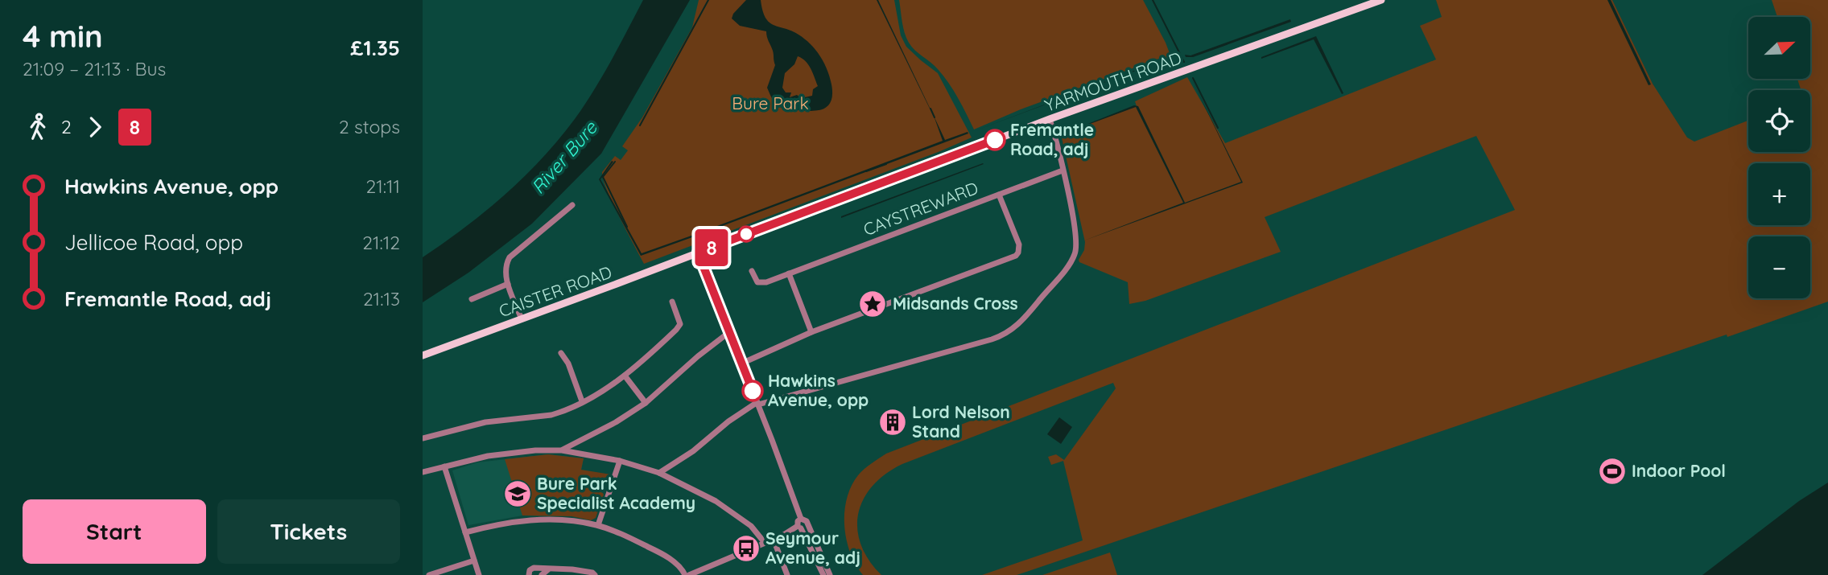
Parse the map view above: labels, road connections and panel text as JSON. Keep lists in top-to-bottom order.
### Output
{
  "streets": {
    "main road": ["YARMOUTH ROAD", "CAISTER ROAD"],
    "street": ["CAYSTREWARD"]
  },
  "crossings": [
    ["YARMOUTH ROAD", "CAISTER ROAD"]
  ],
  "water": ["River Bure"],
  "parks": ["Bure Park"],
  "places": {
    "other": ["Fremantle Road, adj", "Hawkins Avenue, opp"],
    "place": ["Midsands Cross"],
    "building": ["Lord Nelson Stand"],
    "sports": ["Indoor Pool"],
    "school or university": ["Bure Park Specialist Academy"],
    "bus stop": ["Seymour Avenue, adj"]
  },
  "lines": ["bus line 8"],
  "north": "top right",
  "page": {
    "heading": ["4 min", "21:09 – 21:13 · Bus", "£1.35"],
    "on_map": "8",
    "map_buttons": ["+", "−"],
    "legs": ["2", "8", "2 stops"],
    "list": [
      {
        "name": "Hawkins Avenue, opp",
        "value": "21:11"
      },
      {
        "name": "Jellicoe Road, opp",
        "value": "21:12"
      },
      {
        "name": "Fremantle Road, adj",
        "value": "21:13"
      }
    ],
    "buttons": ["Start", "Tickets"]
  }
}
